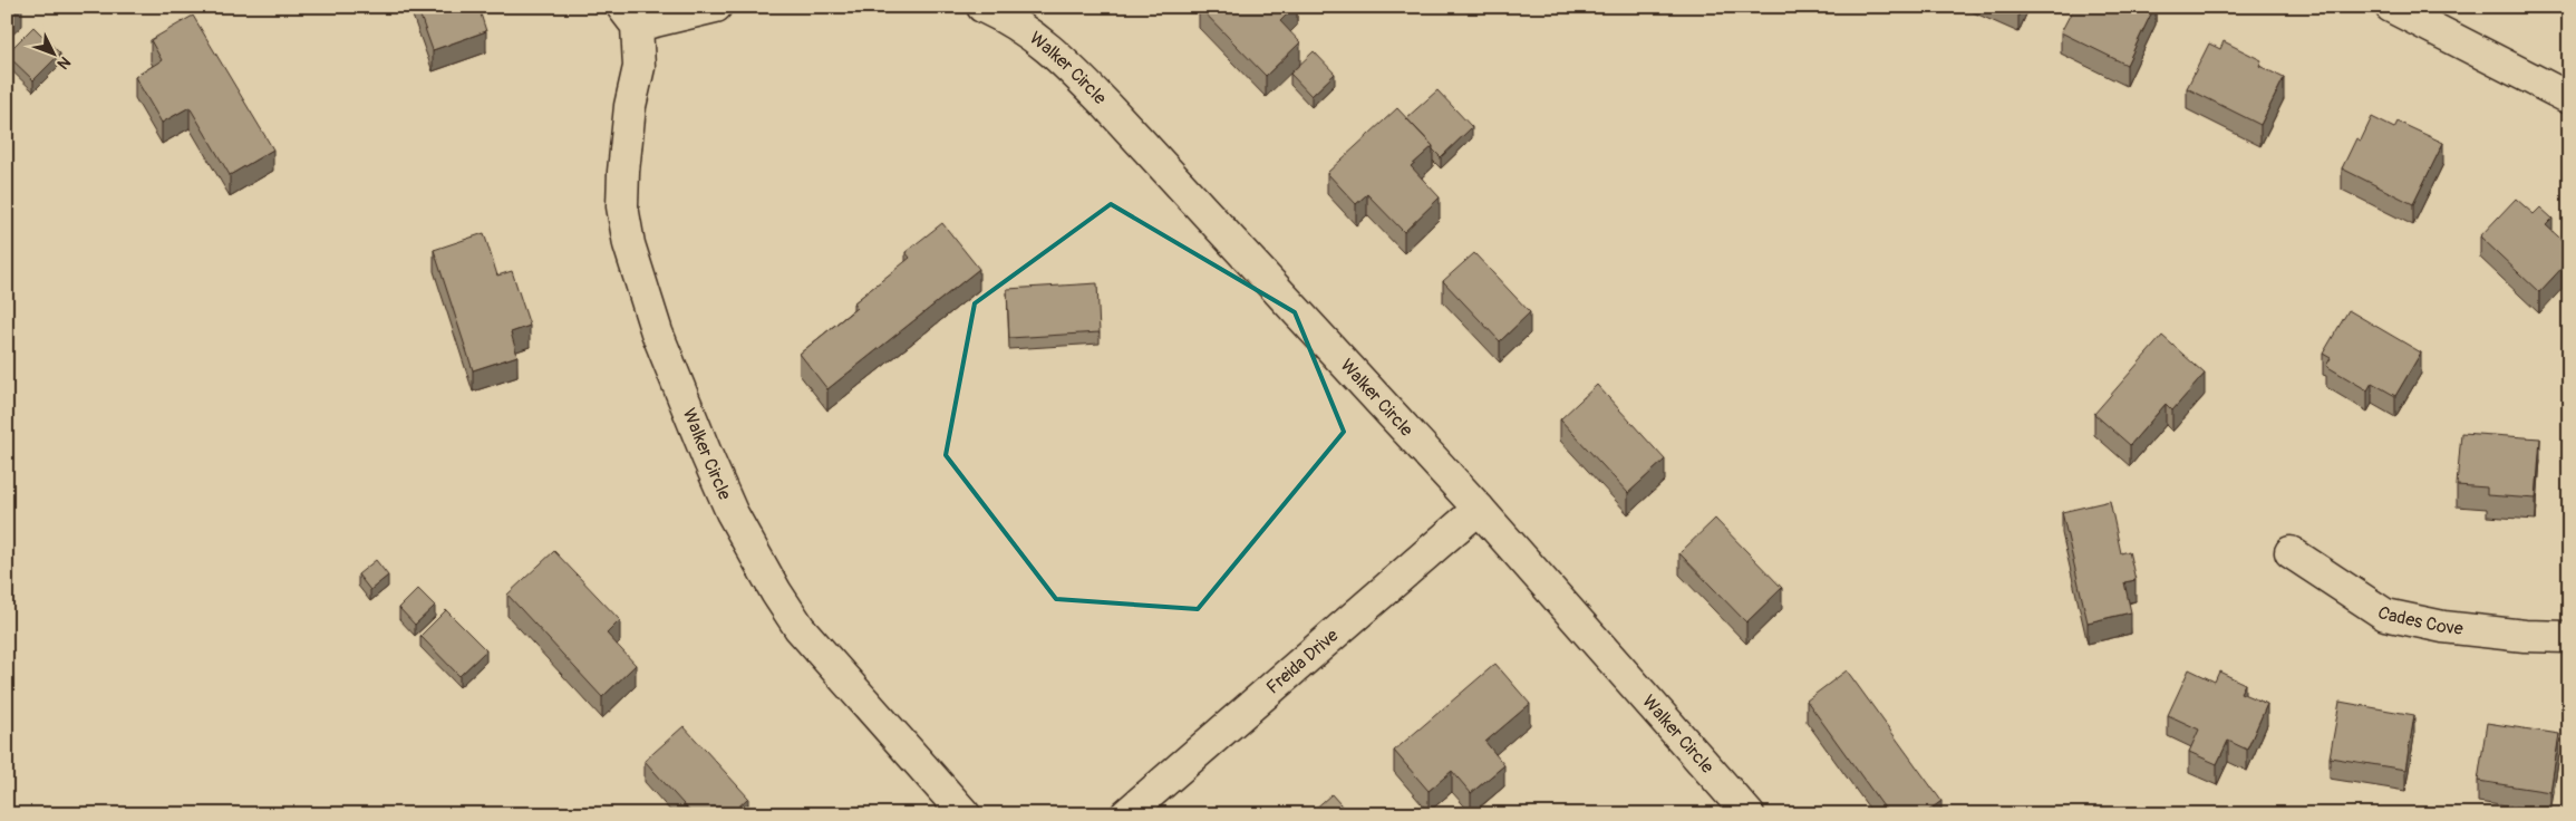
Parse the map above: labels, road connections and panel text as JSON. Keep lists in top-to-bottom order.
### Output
{
  "streets": {
    "street": ["Walker Circle", "Cades Cove", "Freida Drive"]
  },
  "crossings": [
    ["Walker Circle", "Freida Drive"]
  ],
  "north": "bottom right"
}
